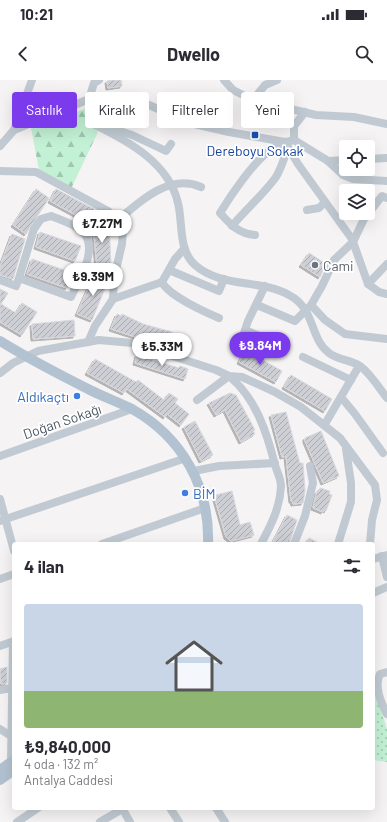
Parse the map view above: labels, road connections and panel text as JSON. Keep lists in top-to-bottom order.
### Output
{
  "streets": {
    "street": ["Doğan Sokağı"]
  },
  "places": {
    "transit": ["Dereboyu Sokak"],
    "other": ["Cami", "Aldıkaçtı", "BİM"]
  },
  "page": {
    "status": "10:21",
    "header": "Dwello",
    "chip": [
      "Satılık",
      "Kiralık",
      "Filtreler",
      "Yeni"
    ],
    "price": [
      "₺7.27M",
      "₺9.39M",
      "₺9.84M",
      "₺5.33M"
    ],
    "heading": "4 ilan",
    "list": [
      {
        "name": "₺9,840,000",
        "note": "4 oda · 132 m² · Antalya Caddesi"
      }
    ]
  }
}
